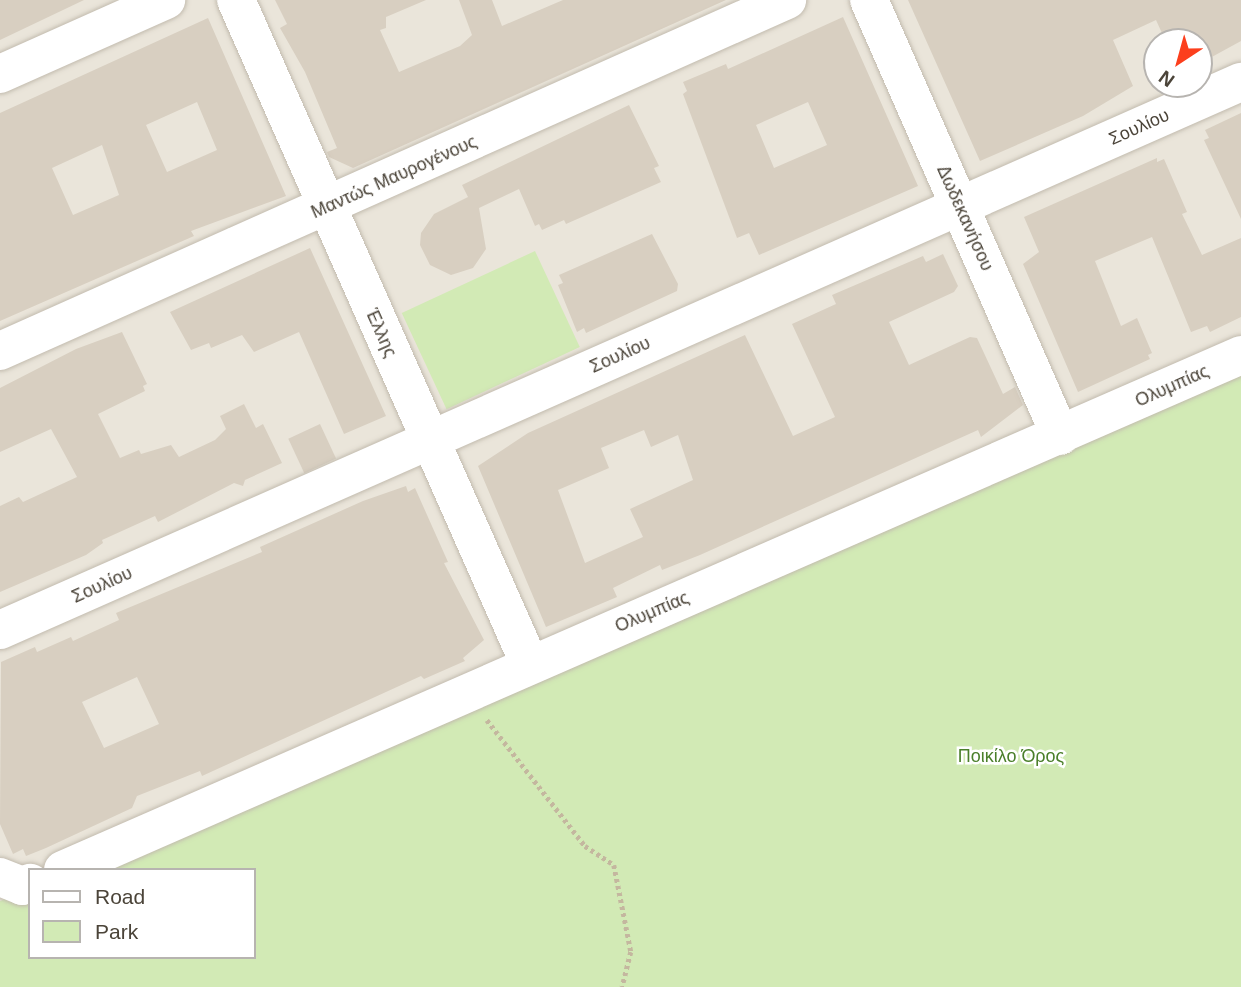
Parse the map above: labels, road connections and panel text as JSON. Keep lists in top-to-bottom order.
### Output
{
  "streets": {
    "street": [
      "Σουλίου",
      "Μαντώς Μαυρογένους",
      "Δωδεκανήσου",
      "Έλλης",
      "Ολυμπίας"
    ]
  },
  "crossings": [
    ["Σουλίου", "Δωδεκανήσου"],
    ["Σουλίου", "Έλλης"],
    ["Μαντώς Μαυρογένους", "Έλλης"],
    ["Δωδεκανήσου", "Ολυμπίας"],
    ["Έλλης", "Ολυμπίας"]
  ],
  "parks": ["Ποικίλο Όρος"],
  "legend": ["Road", "Park"],
  "north": "bottom left"
}
